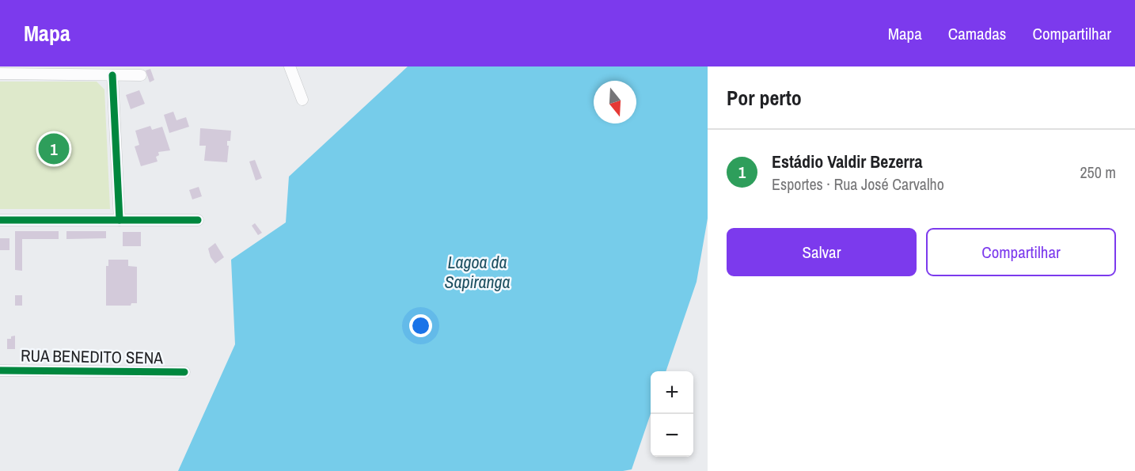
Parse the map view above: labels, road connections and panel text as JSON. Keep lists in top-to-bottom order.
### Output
{
  "streets": {
    "street": ["RUA BENEDITO SENA"]
  },
  "water": ["Lagoa da Sapiranga"],
  "north": "bottom",
  "page": {
    "header": "Mapa",
    "nav": ["Mapa", "Camadas", "Compartilhar"],
    "heading": "Por perto",
    "list": [
      {
        "mark": "1",
        "name": "Estádio Valdir Bezerra",
        "note": "Esportes · Rua José Carvalho",
        "value": "250 m"
      }
    ],
    "pins": "1",
    "buttons": ["Salvar", "Compartilhar"],
    "map_buttons": ["+", "−"]
  }
}
